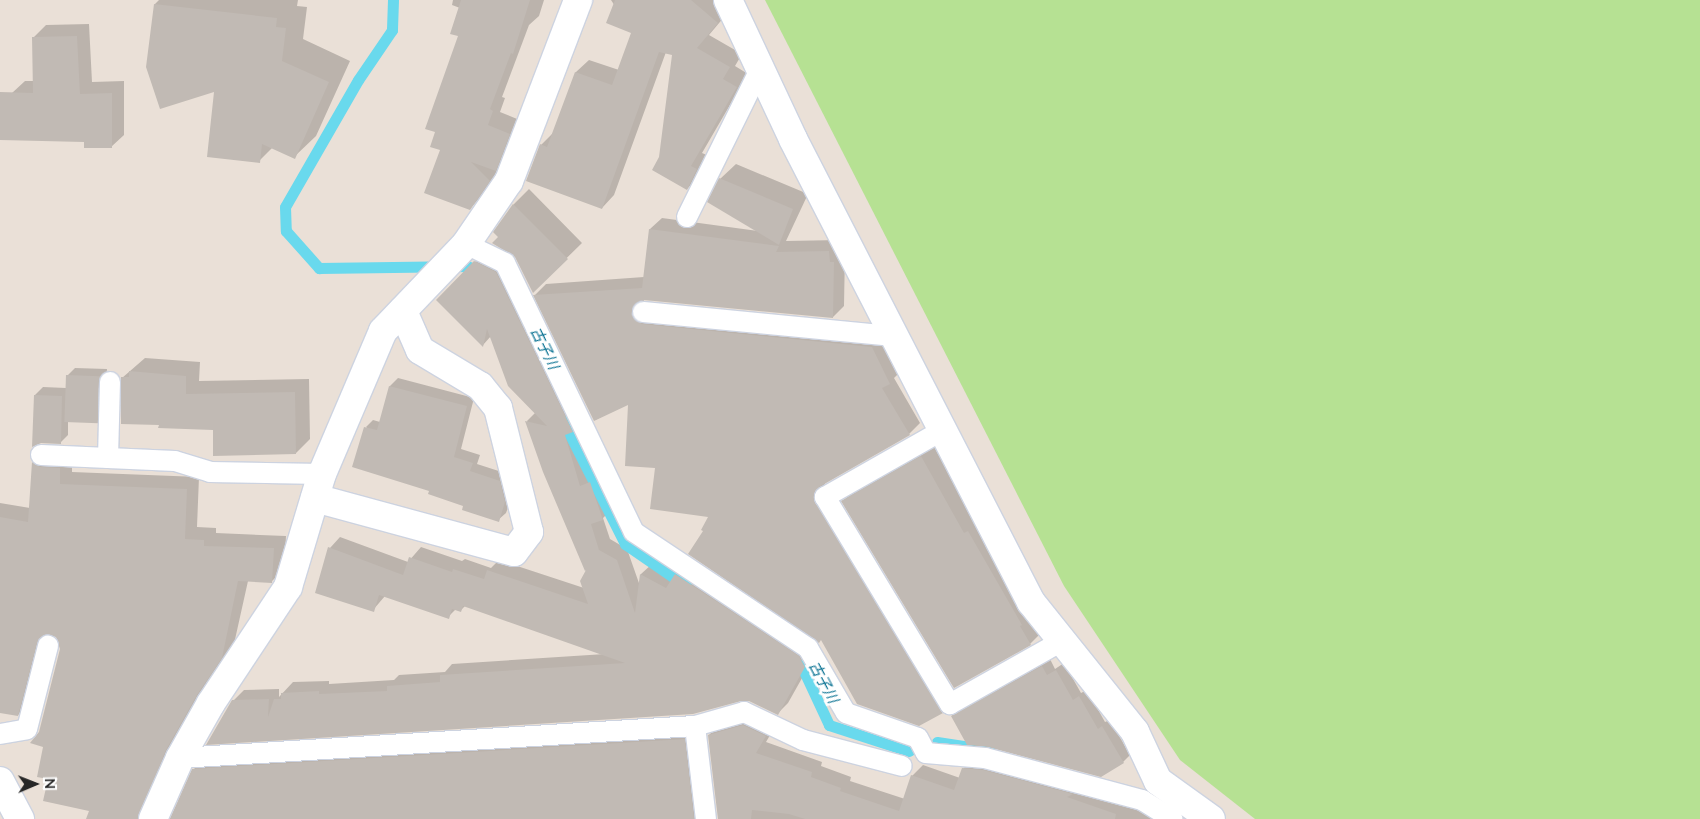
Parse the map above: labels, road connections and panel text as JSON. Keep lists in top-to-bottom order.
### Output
{
  "water": ["古子川"],
  "north": "right"
}
